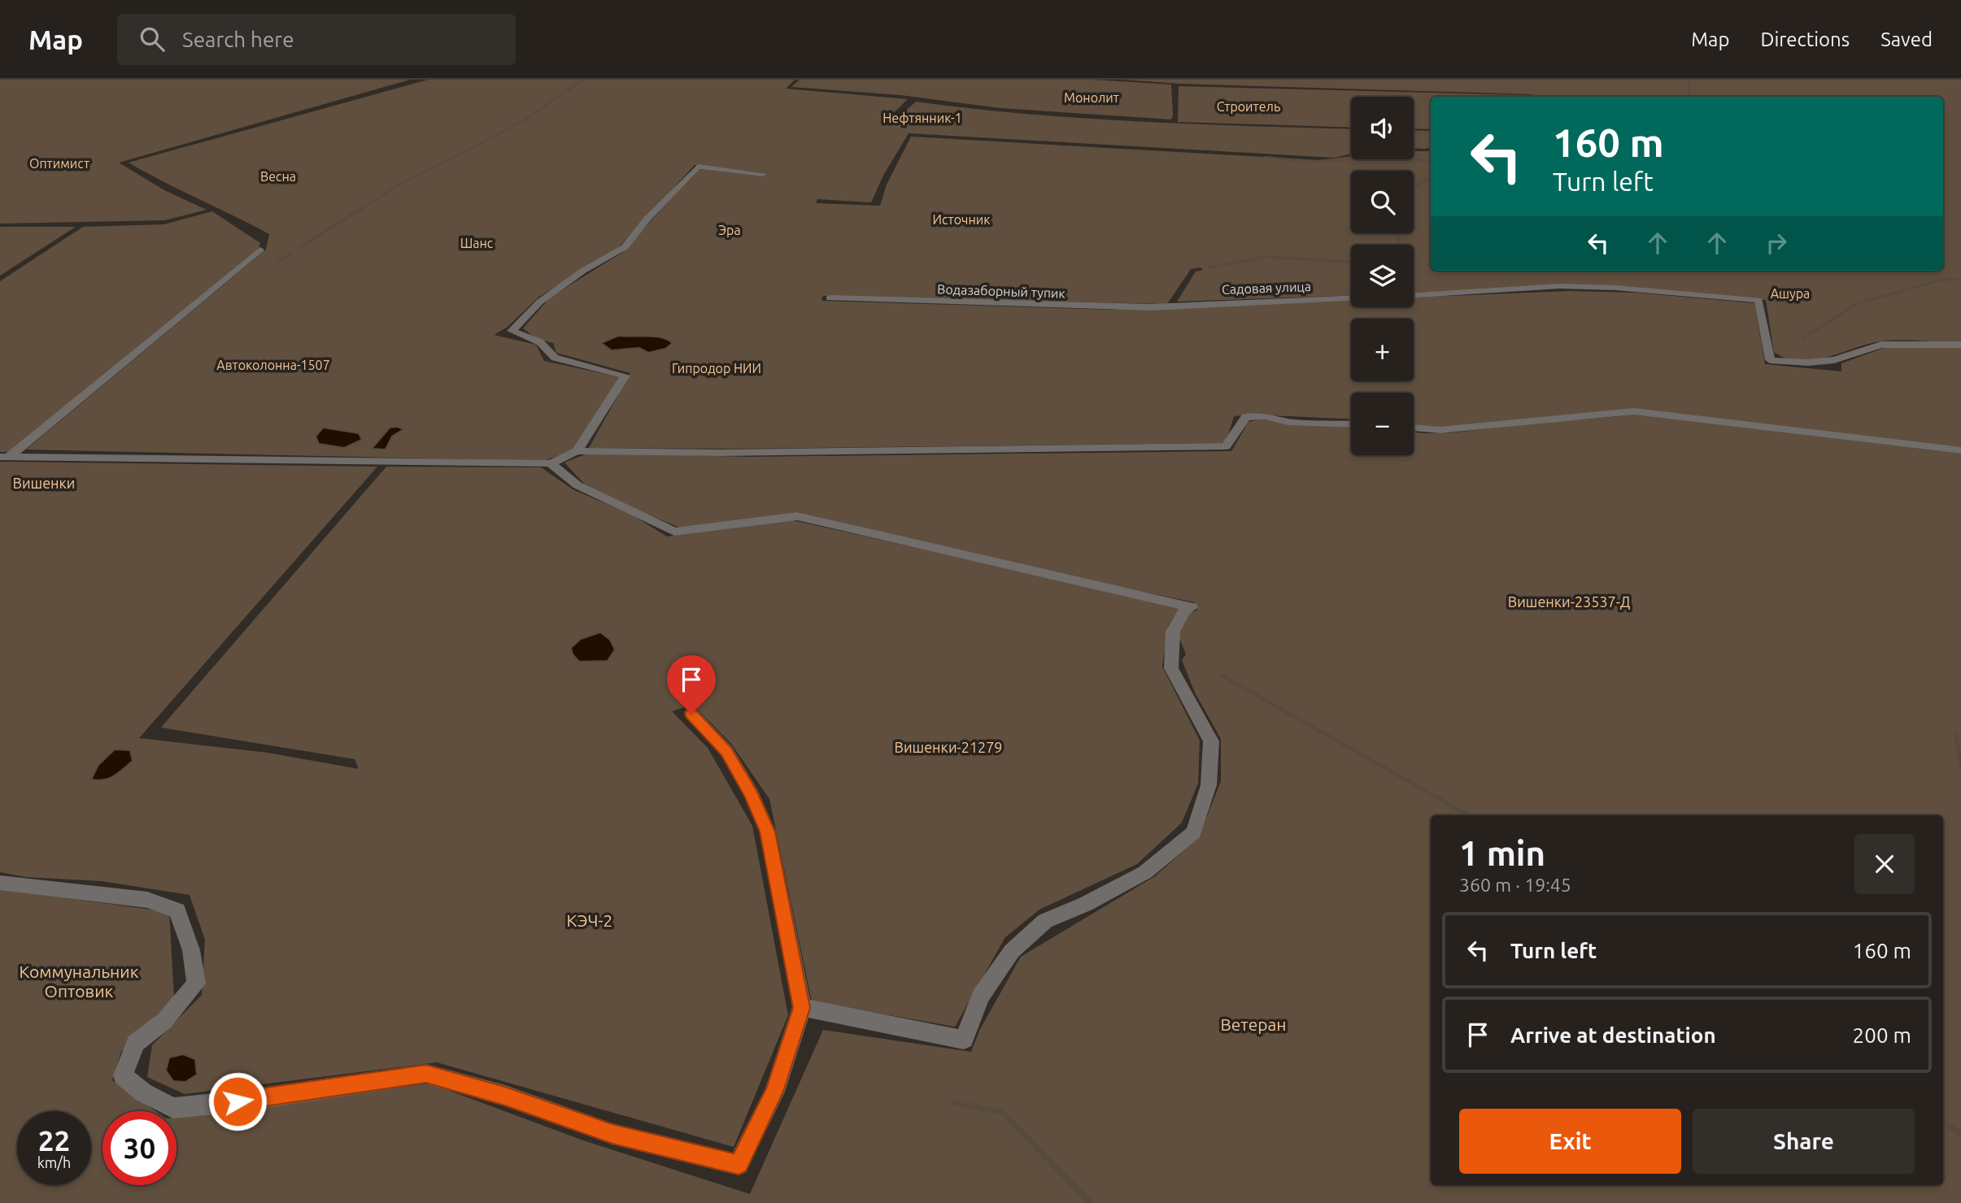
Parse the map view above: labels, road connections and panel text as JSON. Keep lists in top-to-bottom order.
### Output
{
  "streets": {
    "street": ["Садовая улица", "Водазаборный тупик"]
  },
  "crossings": [
    ["Садовая улица", "Водазаборный тупик"]
  ],
  "parks": [
    "Монолит",
    "Строитель",
    "Нефтянник-1",
    "Оптимист",
    "Весна",
    "Источник",
    "Эра",
    "Шанс",
    "Ашура",
    "Автоколонна-1507",
    "Гипродор НИИ",
    "Вишенки",
    "Вишенки-23537-Д",
    "Вишенки-21279",
    "КЭЧ-2",
    "Коммунальник Оптовик",
    "Ветеран"
  ],
  "page": {
    "header": "Map",
    "search": "Search here",
    "nav": ["Map", "Directions", "Saved"],
    "map_buttons": ["+", "−"],
    "turn": ["160 m", "Turn left"],
    "heading": ["1 min", "360 m · 19:45"],
    "list": [
      {
        "name": "Turn left",
        "value": "160 m"
      },
      {
        "name": "Arrive at destination",
        "value": "200 m"
      }
    ],
    "buttons": ["Exit", "Share"],
    "speed": "22 km/h",
    "limit": "30"
  }
}
